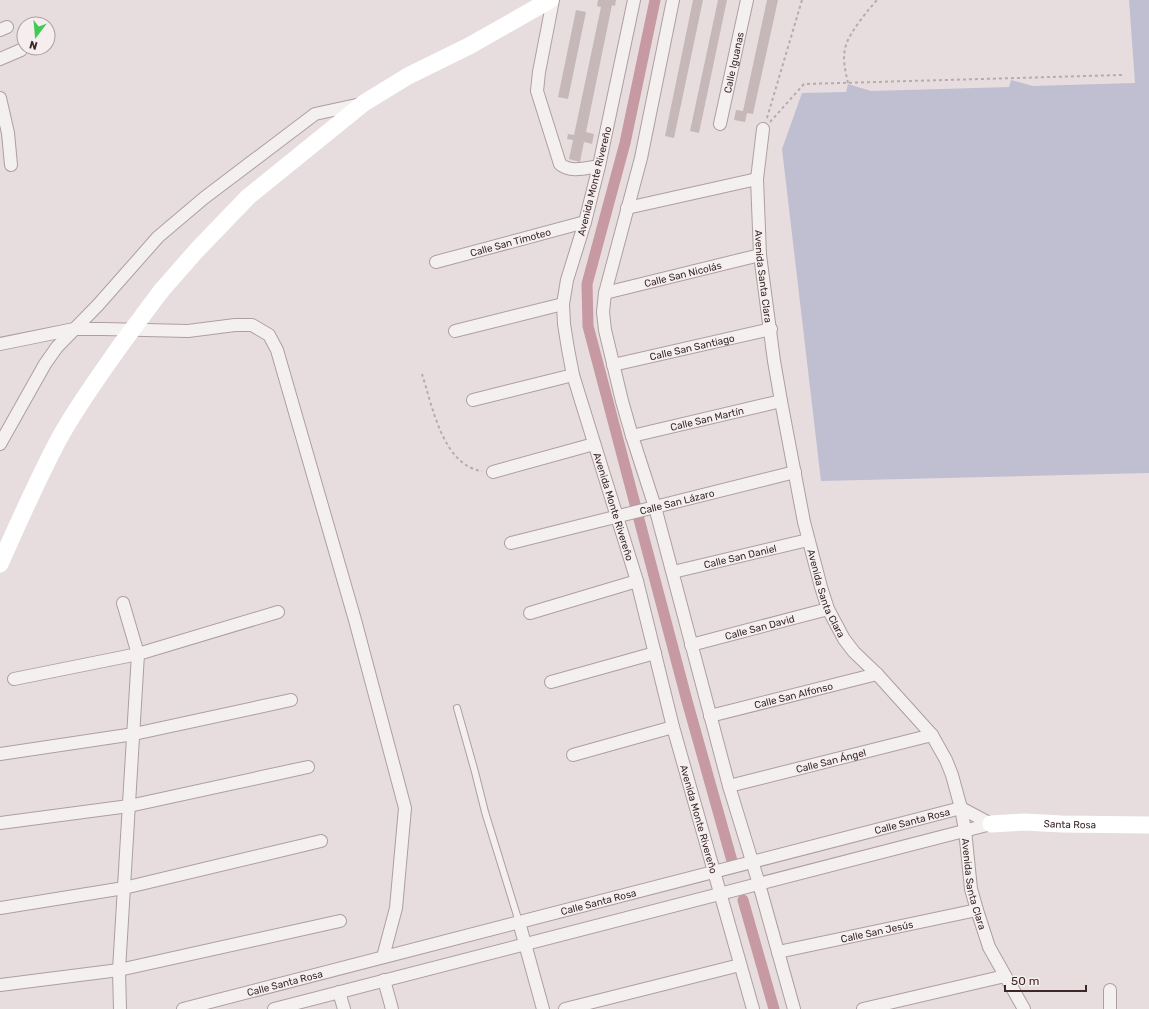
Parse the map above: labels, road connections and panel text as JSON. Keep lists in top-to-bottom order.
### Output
{
  "streets": {
    "main road": ["Santa Rosa"],
    "street": [
      "Calle Iguanas",
      "Avenida Monte Rivereño",
      "Calle San Timoteo",
      "Calle San Nicolás",
      "Avenida Santa Clara",
      "Calle San Santiago",
      "Calle San Martín",
      "Calle San Lázaro",
      "Calle San Daniel",
      "Calle San David",
      "Calle San Alfonso",
      "Calle San Ángel",
      "Calle Santa Rosa",
      "Calle San Jesús"
    ]
  },
  "crossings": [
    ["Avenida Monte Rivereño", "Calle San Timoteo"],
    ["Avenida Monte Rivereño", "Calle San Lázaro"],
    ["Avenida Monte Rivereño", "Calle Santa Rosa"],
    ["Calle San Nicolás", "Avenida Santa Clara"],
    ["Avenida Santa Clara", "Calle San Santiago"],
    ["Avenida Santa Clara", "Calle San Martín"],
    ["Avenida Santa Clara", "Calle San Lázaro"],
    ["Avenida Santa Clara", "Calle San Daniel"],
    ["Avenida Santa Clara", "Calle San David"],
    ["Avenida Santa Clara", "Calle San Alfonso"],
    ["Avenida Santa Clara", "Calle San Ángel"],
    ["Avenida Santa Clara", "Calle Santa Rosa"],
    ["Avenida Santa Clara", "Calle San Jesús"],
    ["Calle Santa Rosa", "Santa Rosa"]
  ],
  "scale_bar": "50 m",
  "north": "bottom"
}
